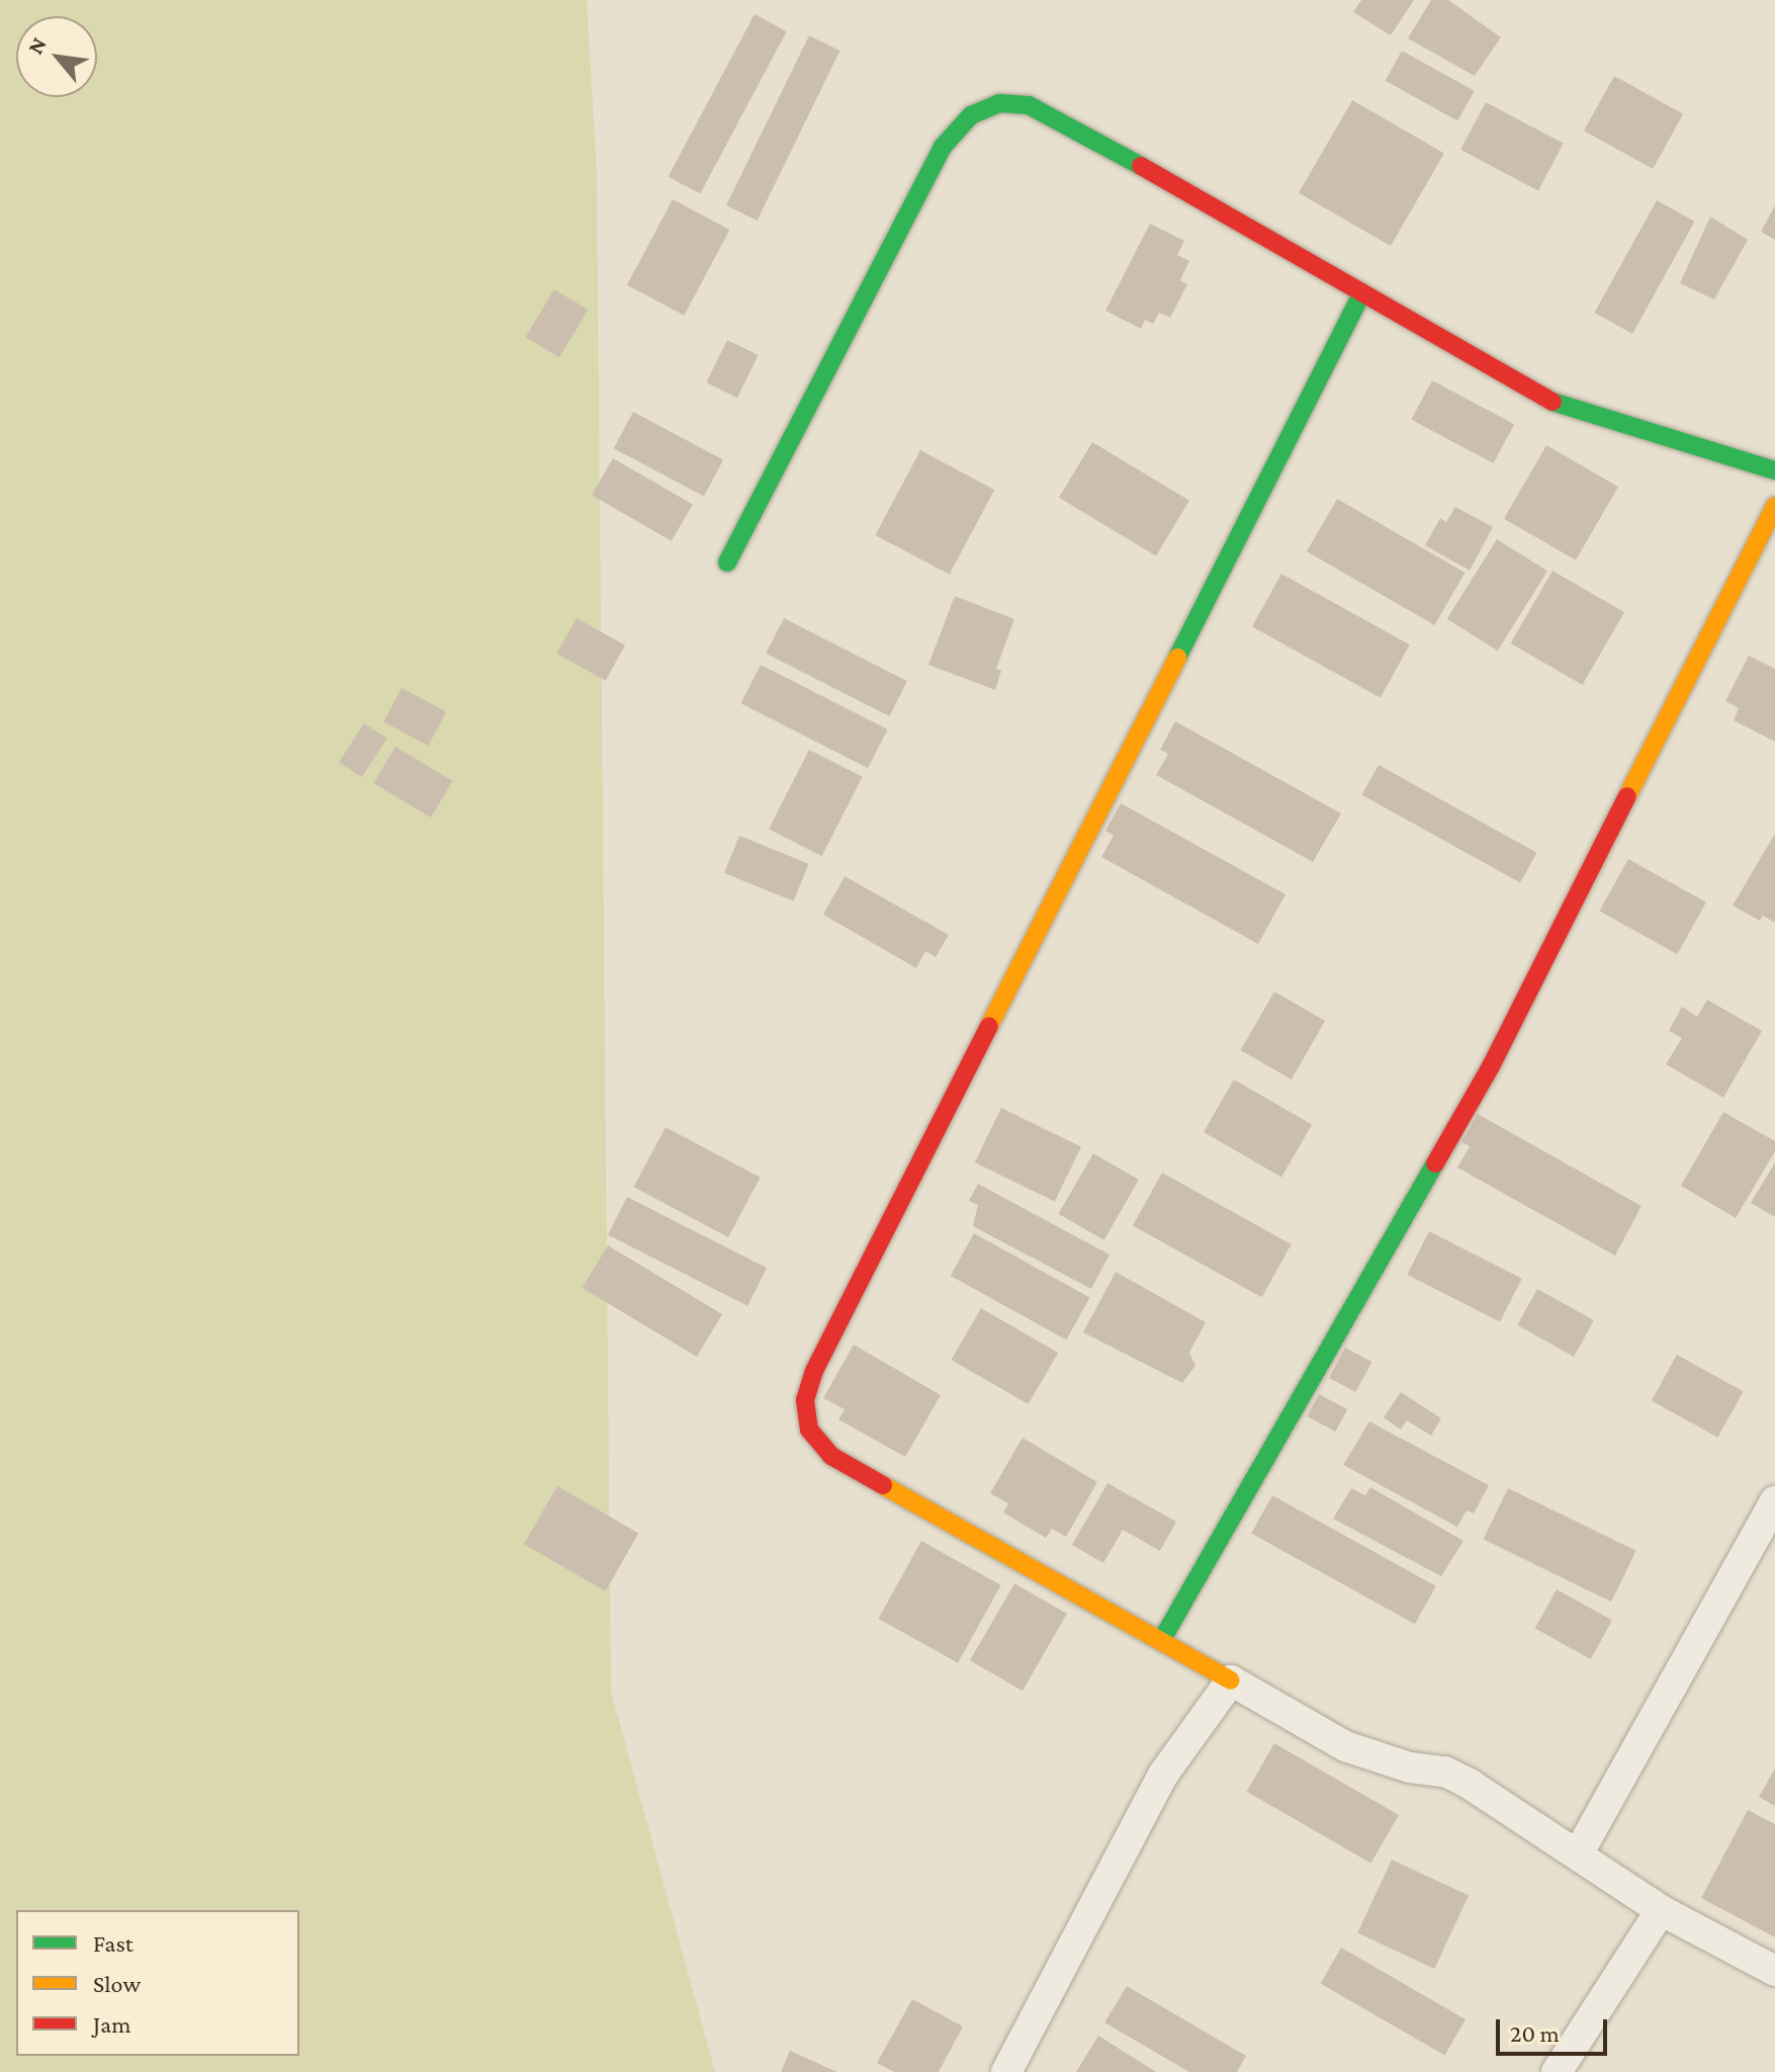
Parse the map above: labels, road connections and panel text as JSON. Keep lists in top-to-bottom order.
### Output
{
  "legend": ["Fast", "Slow", "Jam"],
  "scale_bar": "20 m",
  "north": "top left"
}
